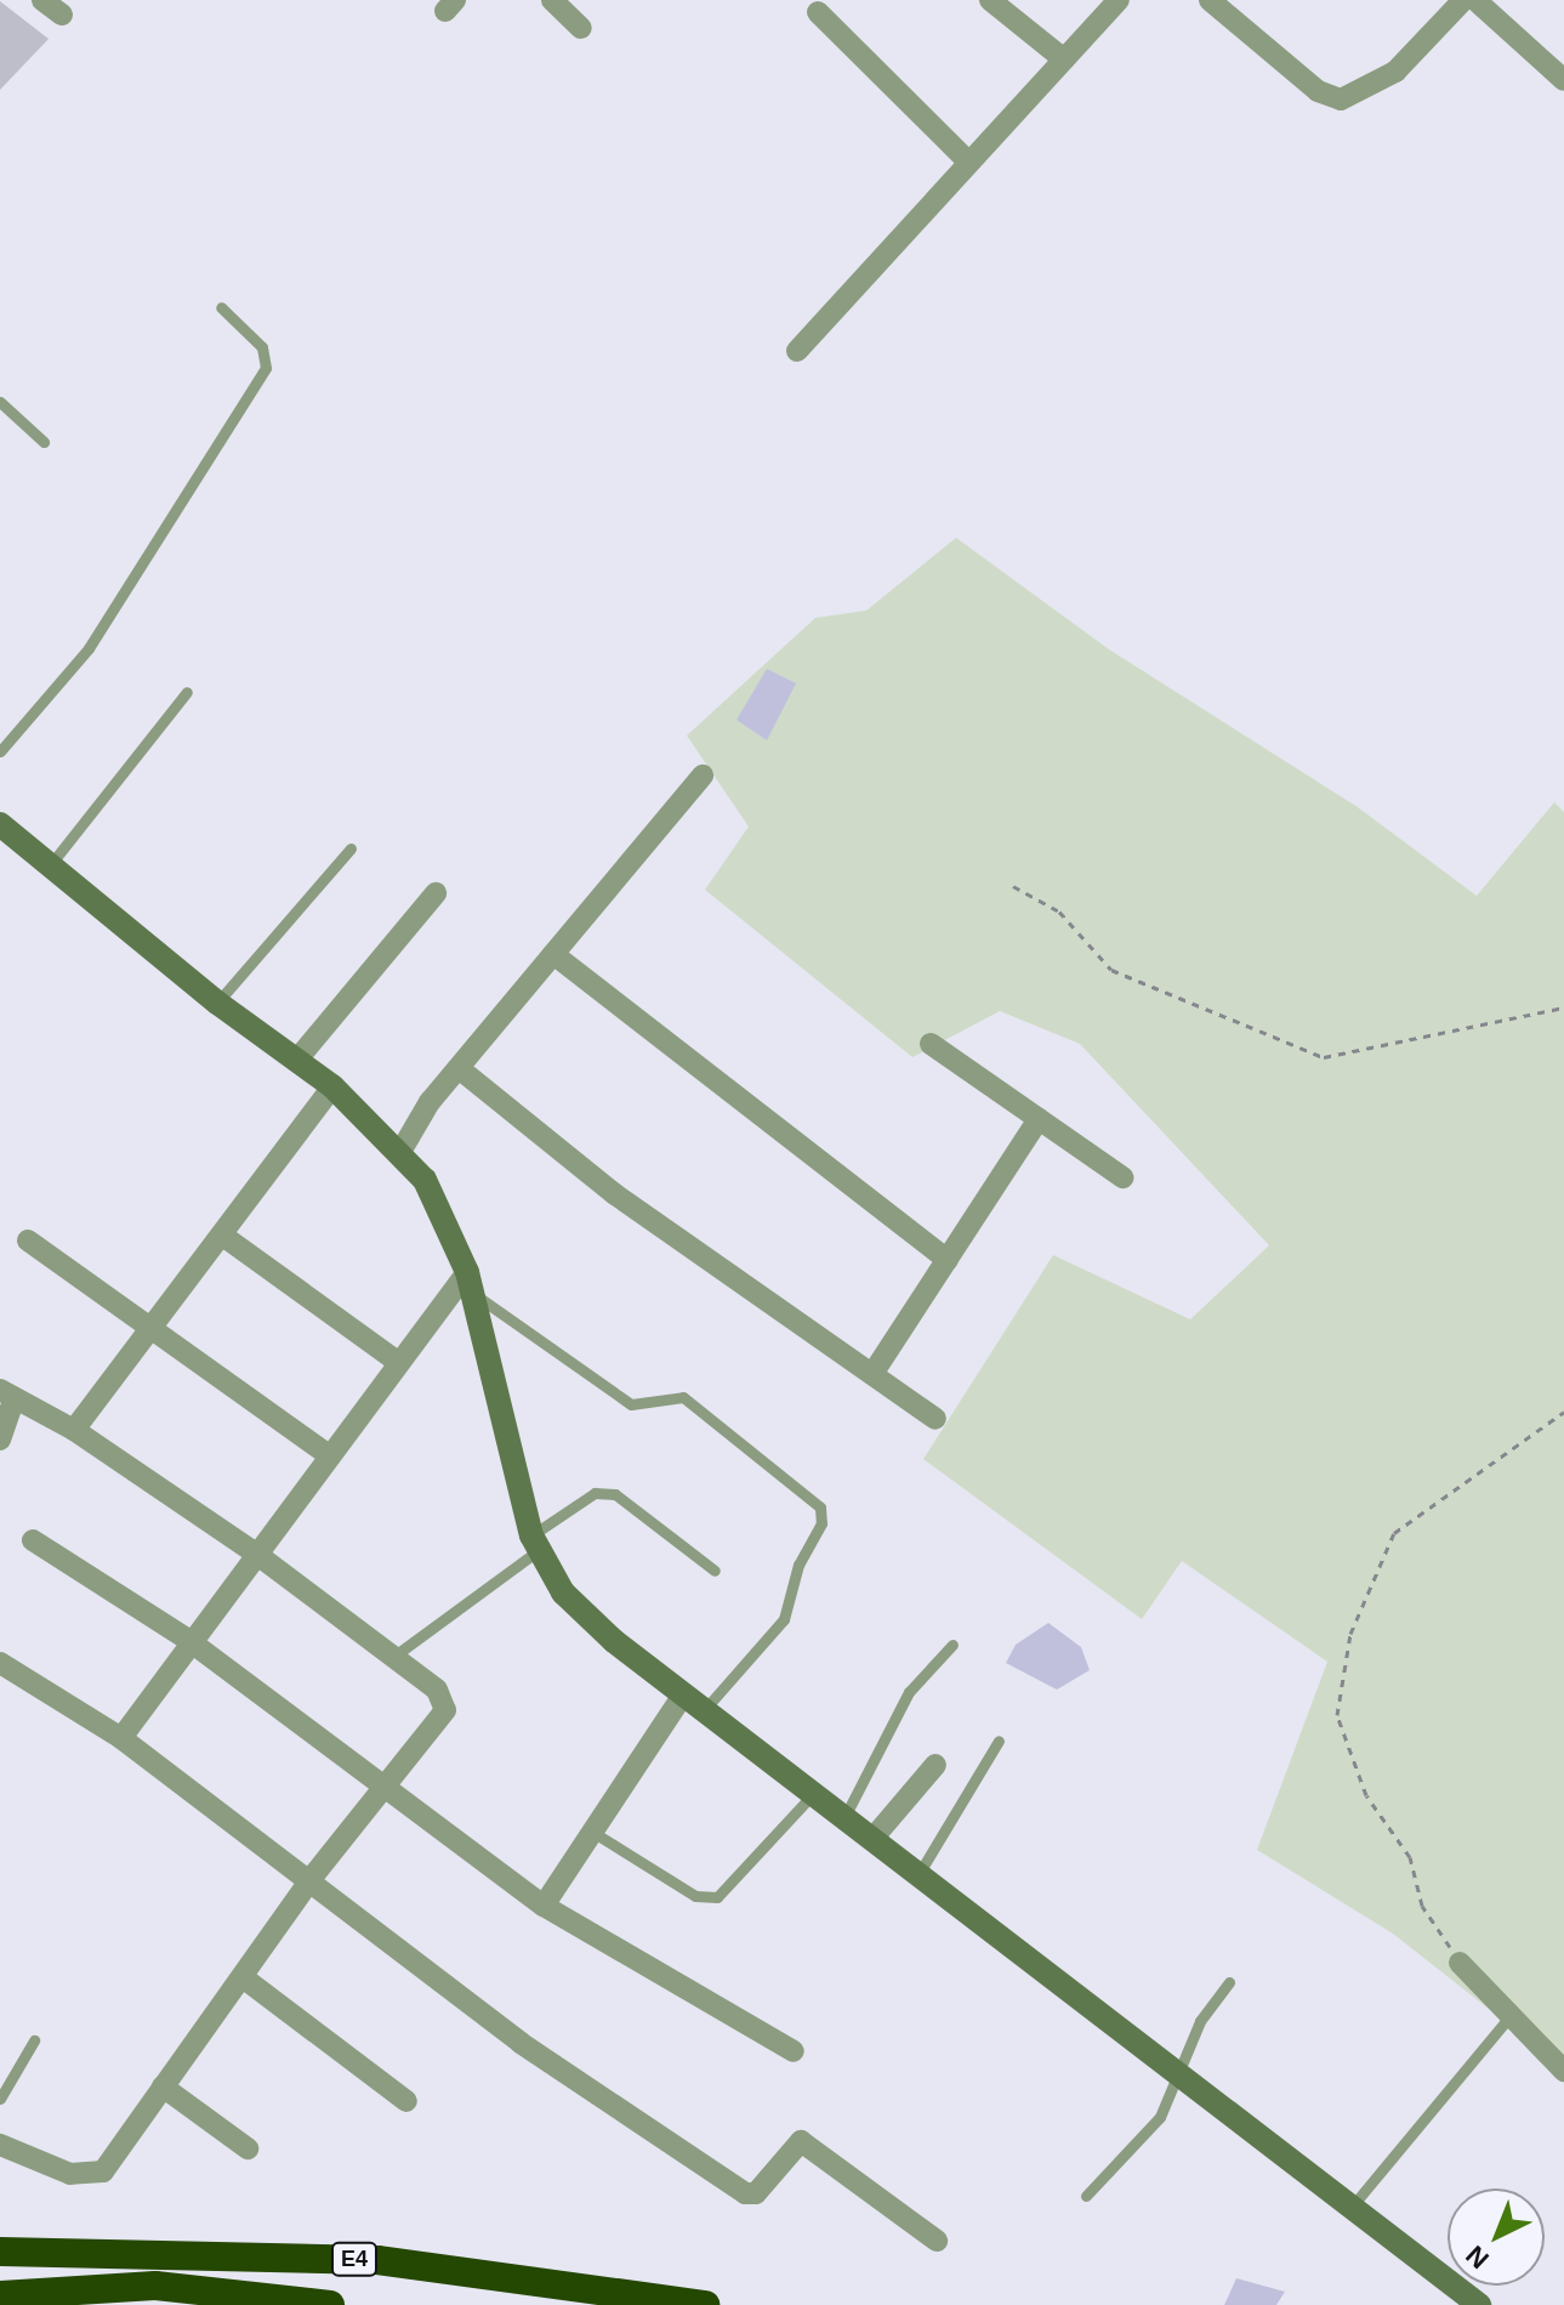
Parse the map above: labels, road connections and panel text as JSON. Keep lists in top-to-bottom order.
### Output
{
  "streets": {
    "highway": ["E4"]
  },
  "north": "bottom left"
}
